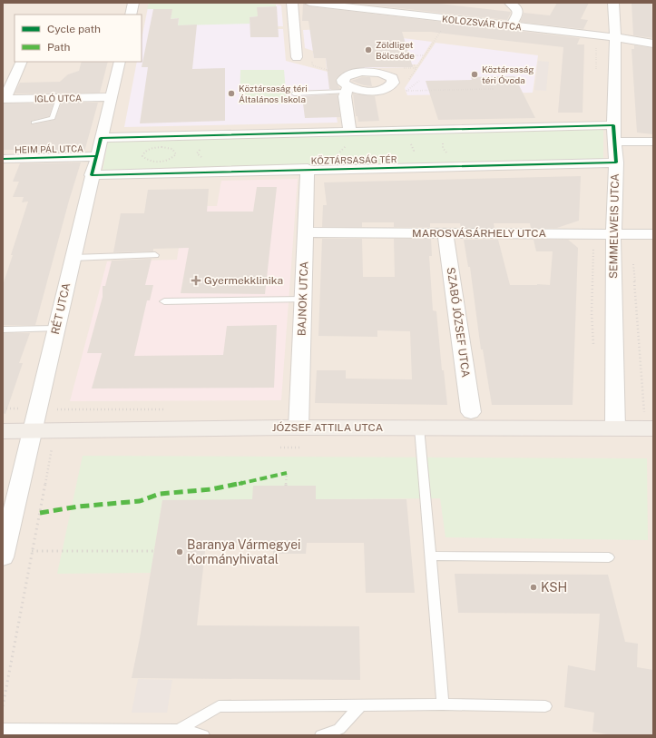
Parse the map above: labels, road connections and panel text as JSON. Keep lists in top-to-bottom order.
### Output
{
  "streets": {
    "main road": ["JÓZSEF ATTILA UTCA"],
    "street": [
      "KOLOZSVÁR UTCA",
      "IGLÓ UTCA",
      "HEIM PÁL UTCA",
      "KÖZTÁRSASÁG TÉR",
      "SEMMELWEIS UTCA",
      "MAROSVÁSÁRHELY UTCA",
      "BAJNOK UTCA",
      "RÉT UTCA",
      "SZABÓ JÓZSEF UTCA"
    ]
  },
  "crossings": [
    ["KOLOZSVÁR UTCA", "SEMMELWEIS UTCA"],
    ["IGLÓ UTCA", "RÉT UTCA"],
    ["HEIM PÁL UTCA", "RÉT UTCA"],
    ["KÖZTÁRSASÁG TÉR", "SEMMELWEIS UTCA"],
    ["KÖZTÁRSASÁG TÉR", "BAJNOK UTCA"],
    ["KÖZTÁRSASÁG TÉR", "RÉT UTCA"],
    ["SEMMELWEIS UTCA", "MAROSVÁSÁRHELY UTCA"],
    ["SEMMELWEIS UTCA", "JÓZSEF ATTILA UTCA"],
    ["MAROSVÁSÁRHELY UTCA", "BAJNOK UTCA"],
    ["MAROSVÁSÁRHELY UTCA", "SZABÓ JÓZSEF UTCA"],
    ["BAJNOK UTCA", "JÓZSEF ATTILA UTCA"],
    ["RÉT UTCA", "JÓZSEF ATTILA UTCA"]
  ],
  "places": {
    "other": [
      "Zöldliget Bölcsőde",
      "Köztársaság téri Óvoda",
      "Köztársaság téri Általános Iskola",
      "Baranya Vármegyei Kormányhivatal",
      "KSH"
    ],
    "health": ["Gyermekklinika"]
  },
  "legend": ["Cycle path", "Path"]
}
